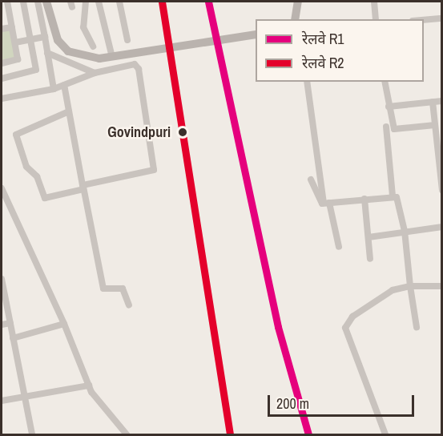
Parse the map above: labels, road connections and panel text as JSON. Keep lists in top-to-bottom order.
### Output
{
  "places": ["Govindpuri"],
  "lines": ["rail line R1", "rail line R2"],
  "legend": ["रेलवे R1", "रेलवे R2"],
  "scale_bar": "200 m"
}
